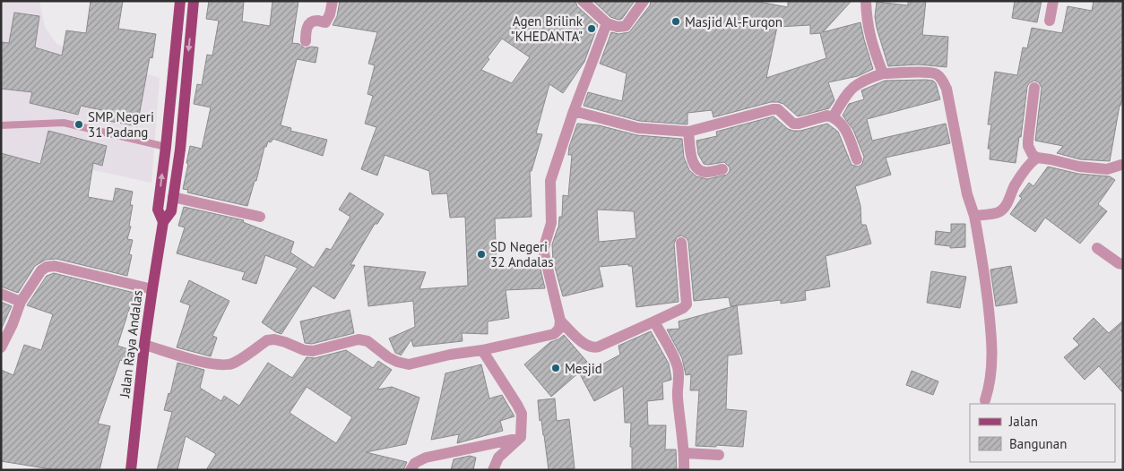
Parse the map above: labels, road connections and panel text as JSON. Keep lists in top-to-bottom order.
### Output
{
  "streets": {
    "main road": ["Jalan Raya Andalas"]
  },
  "places": [
    "Masjid Al-Furqon",
    "Agen Brilink \"KHEDANTA\"",
    "SMP Negeri 31 Padang",
    "SD Negeri 32 Andalas",
    "Mesjid"
  ],
  "legend": ["Jalan", "Bangunan"]
}
